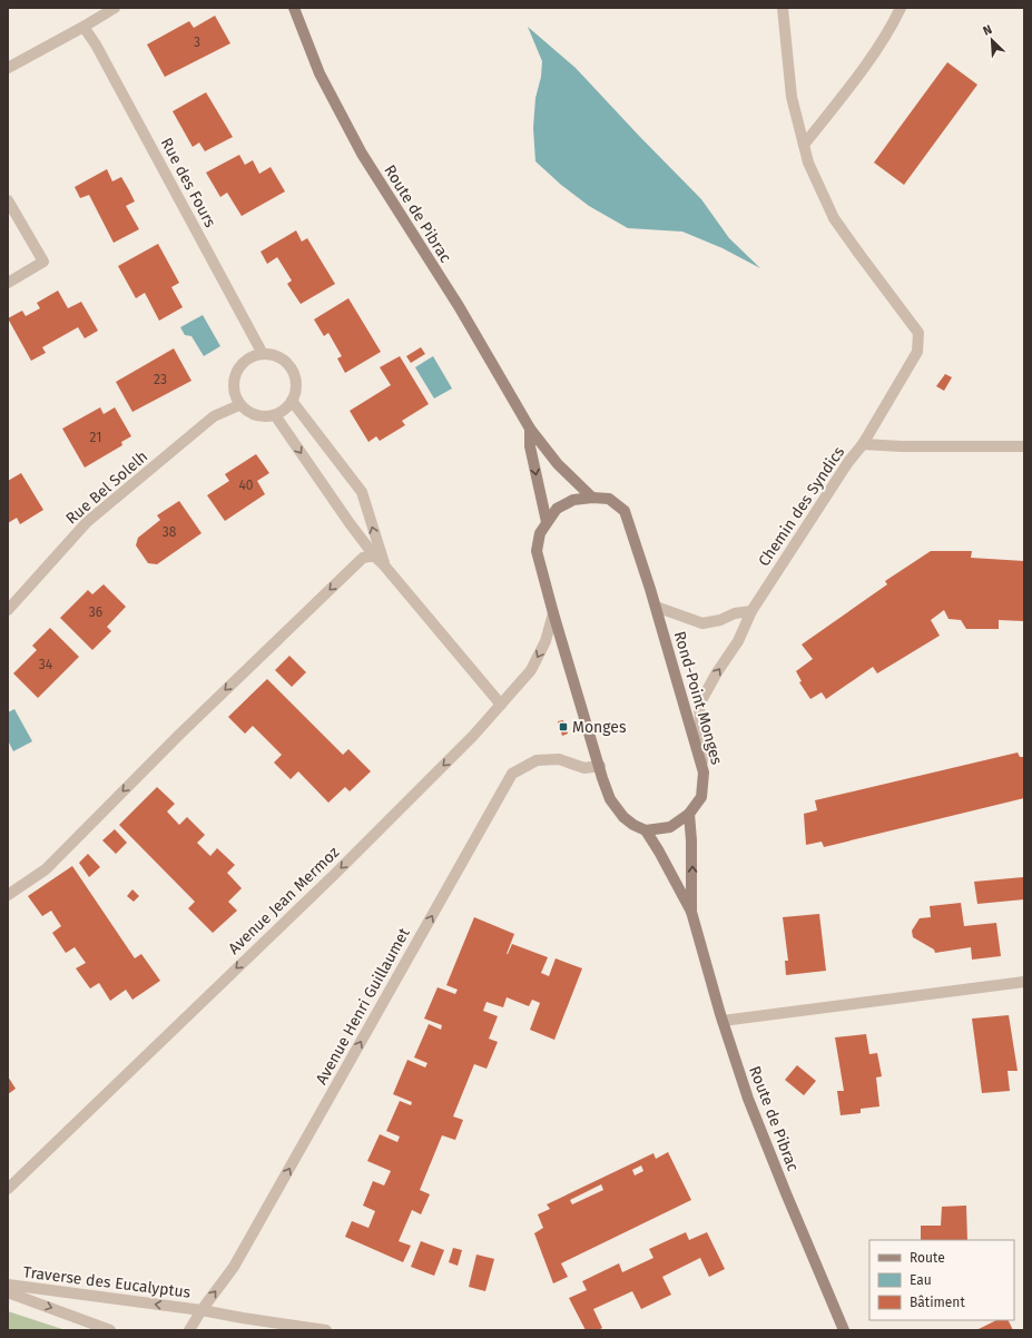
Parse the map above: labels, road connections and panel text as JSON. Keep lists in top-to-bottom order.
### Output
{
  "streets": {
    "main road": ["Route de Pibrac", "Rond-Point Monges"],
    "street": [
      "Rue des Fours",
      "Rue Bel Solelh",
      "Chemin des Syndics",
      "Avenue Jean Mermoz",
      "Avenue Henri Guillaumet",
      "Traverse des Eucalyptus"
    ]
  },
  "crossings": [
    ["Rue des Fours", "Rue Bel Solelh"],
    ["Route de Pibrac", "Rond-Point Monges"],
    ["Chemin des Syndics", "Rond-Point Monges"],
    ["Rond-Point Monges", "Avenue Jean Mermoz"],
    ["Rond-Point Monges", "Avenue Henri Guillaumet"],
    ["Avenue Henri Guillaumet", "Traverse des Eucalyptus"]
  ],
  "one_way": ["Avenue Jean Mermoz", "Avenue Henri Guillaumet"],
  "places": {
    "transit": ["Monges"]
  },
  "house_numbers": [
    "3",
    "23",
    "21",
    "40",
    "38",
    "36",
    "34"
  ],
  "legend": ["Route", "Eau", "Bâtiment"],
  "north": "top left"
}
